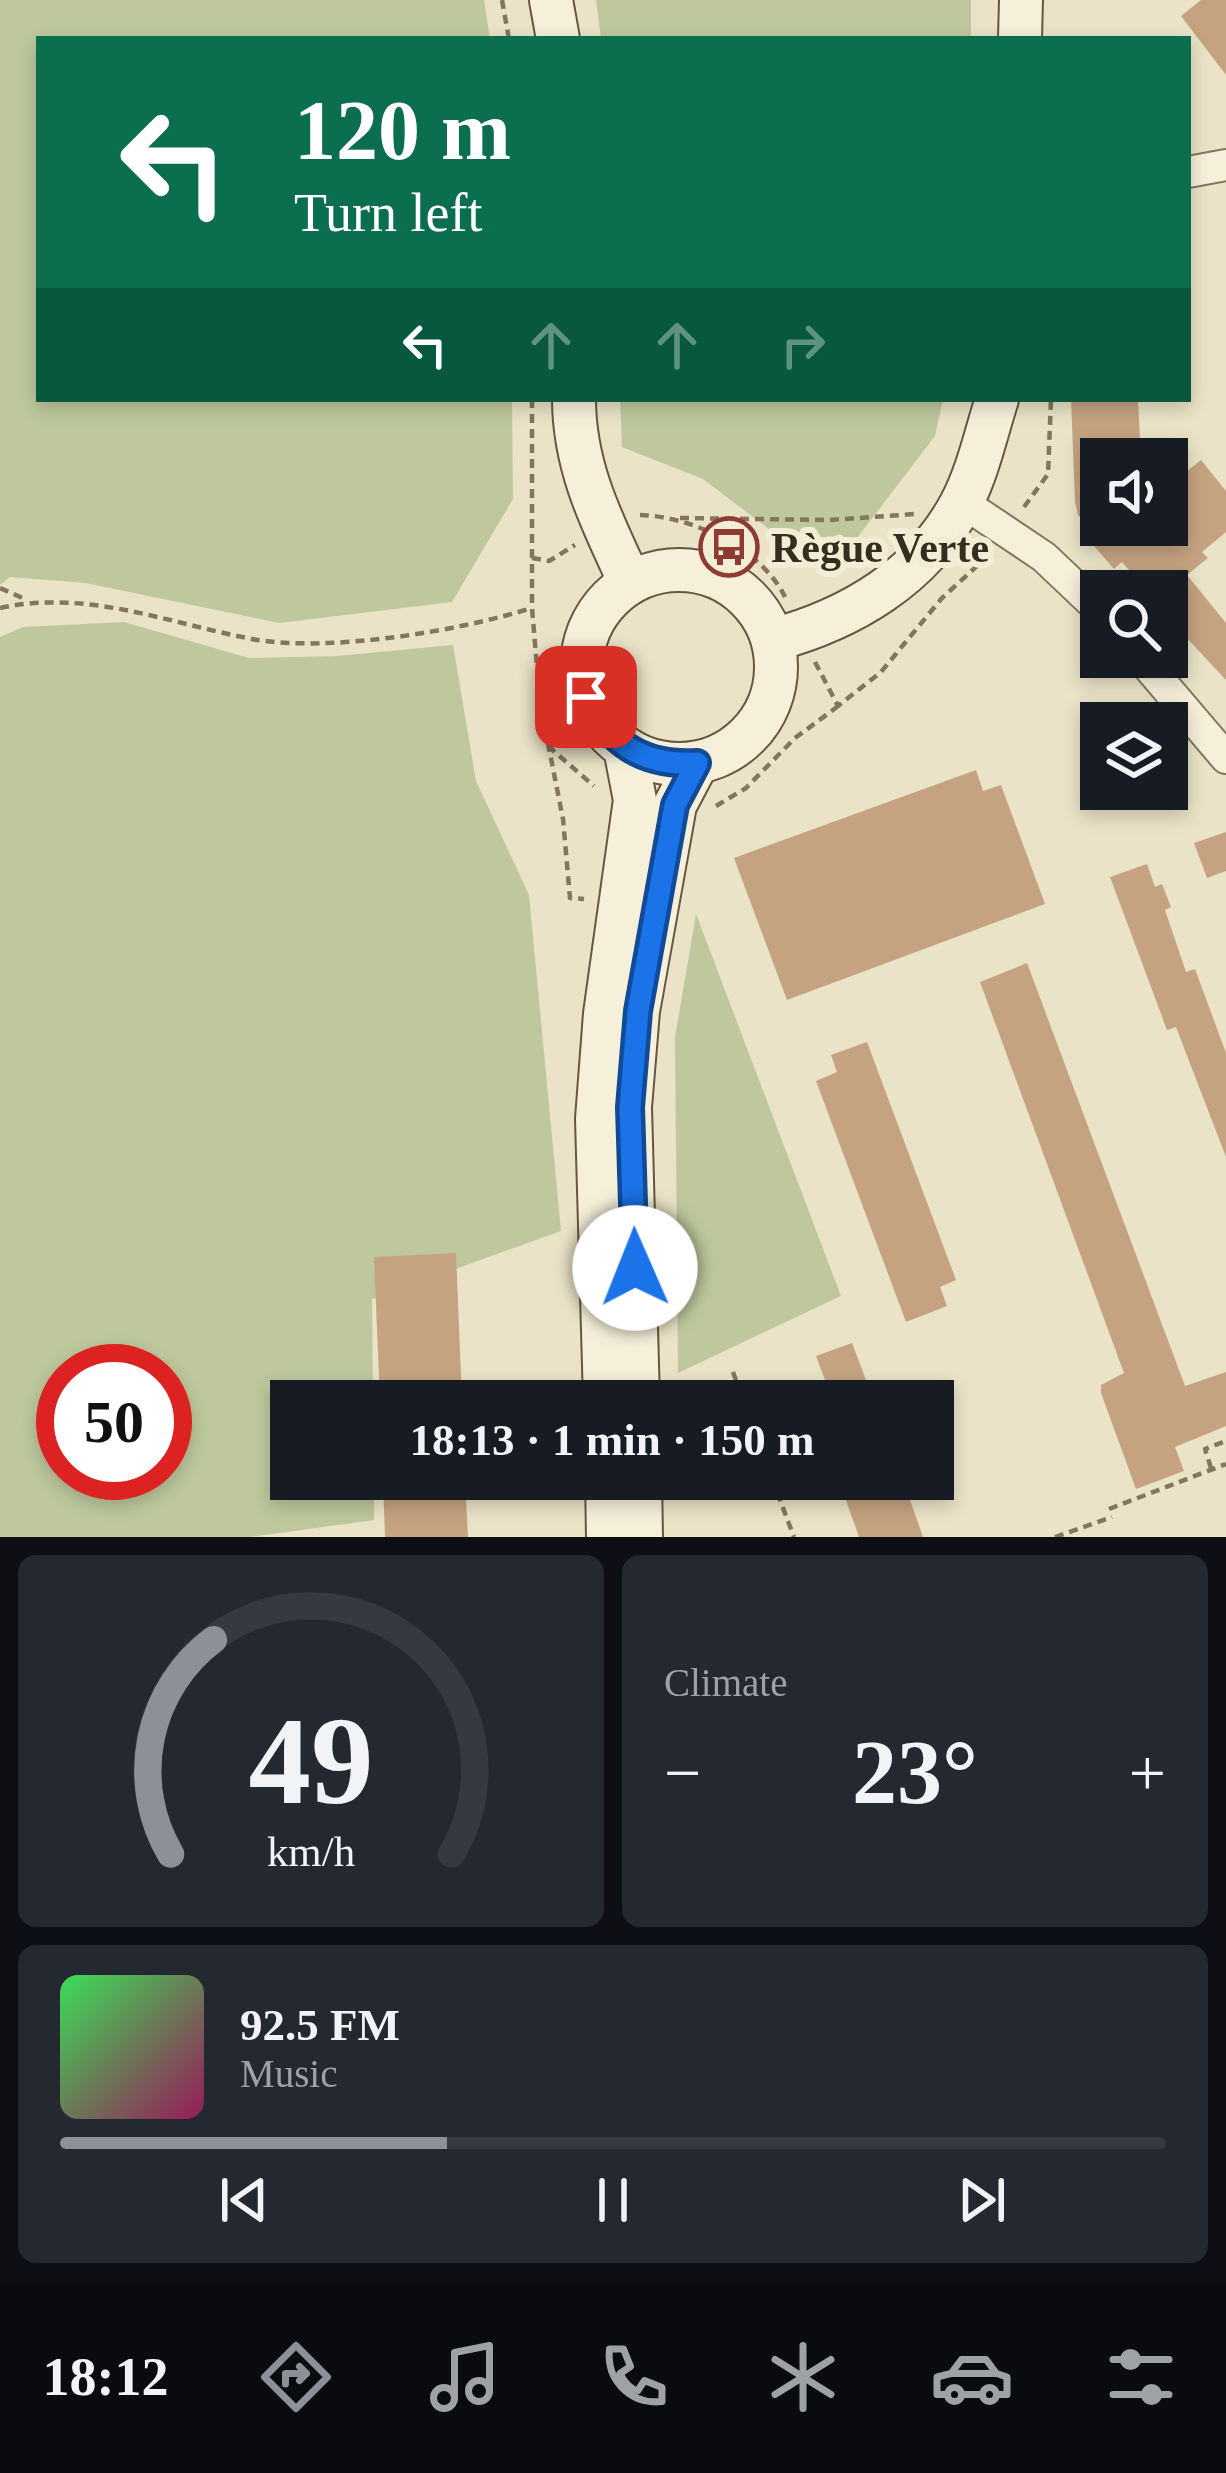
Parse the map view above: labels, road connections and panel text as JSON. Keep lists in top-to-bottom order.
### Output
{
  "places": {
    "bus stop": ["Règue Verte"]
  },
  "page": {
    "turn": ["120 m", "Turn left"],
    "limit": "50",
    "trip": "18:13 · 1 min · 150 m",
    "tile": "Climate",
    "heat": ["−", "23°", "+"],
    "song": ["92.5 FM", "Music"],
    "tabs": "18:12",
    "gauge": ["49", "km/h"]
  }
}
